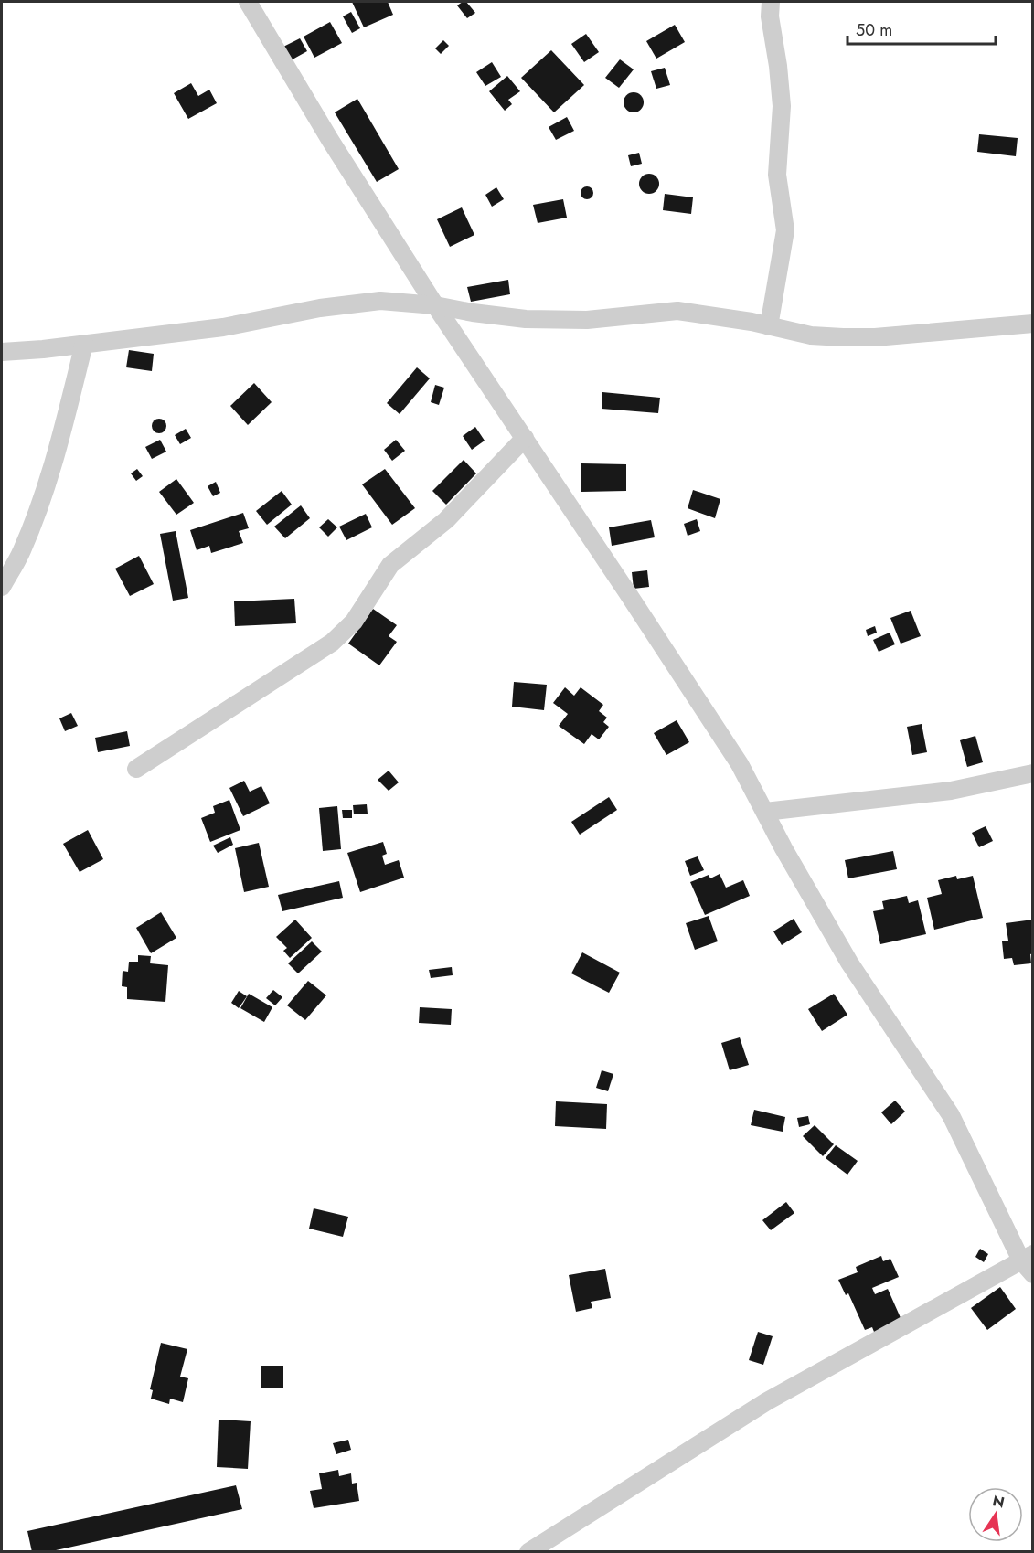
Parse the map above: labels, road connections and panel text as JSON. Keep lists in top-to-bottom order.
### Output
{
  "scale_bar": "50 m",
  "north": "top"
}
